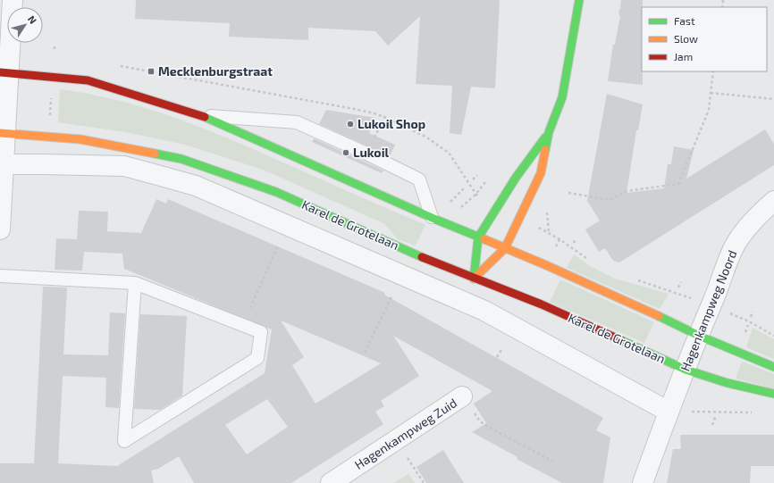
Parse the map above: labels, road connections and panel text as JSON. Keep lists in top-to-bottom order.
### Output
{
  "streets": {
    "main road": ["Karel de Grotelaan"],
    "street": ["Hagenkampweg Noord", "Hagenkampweg Zuid"]
  },
  "crossings": [
    ["Karel de Grotelaan", "Hagenkampweg Noord"]
  ],
  "places": {
    "transit": ["Mecklenburgstraat"],
    "other": ["Lukoil Shop", "Lukoil"]
  },
  "legend": ["Fast", "Slow", "Jam"],
  "north": "top right"
}
